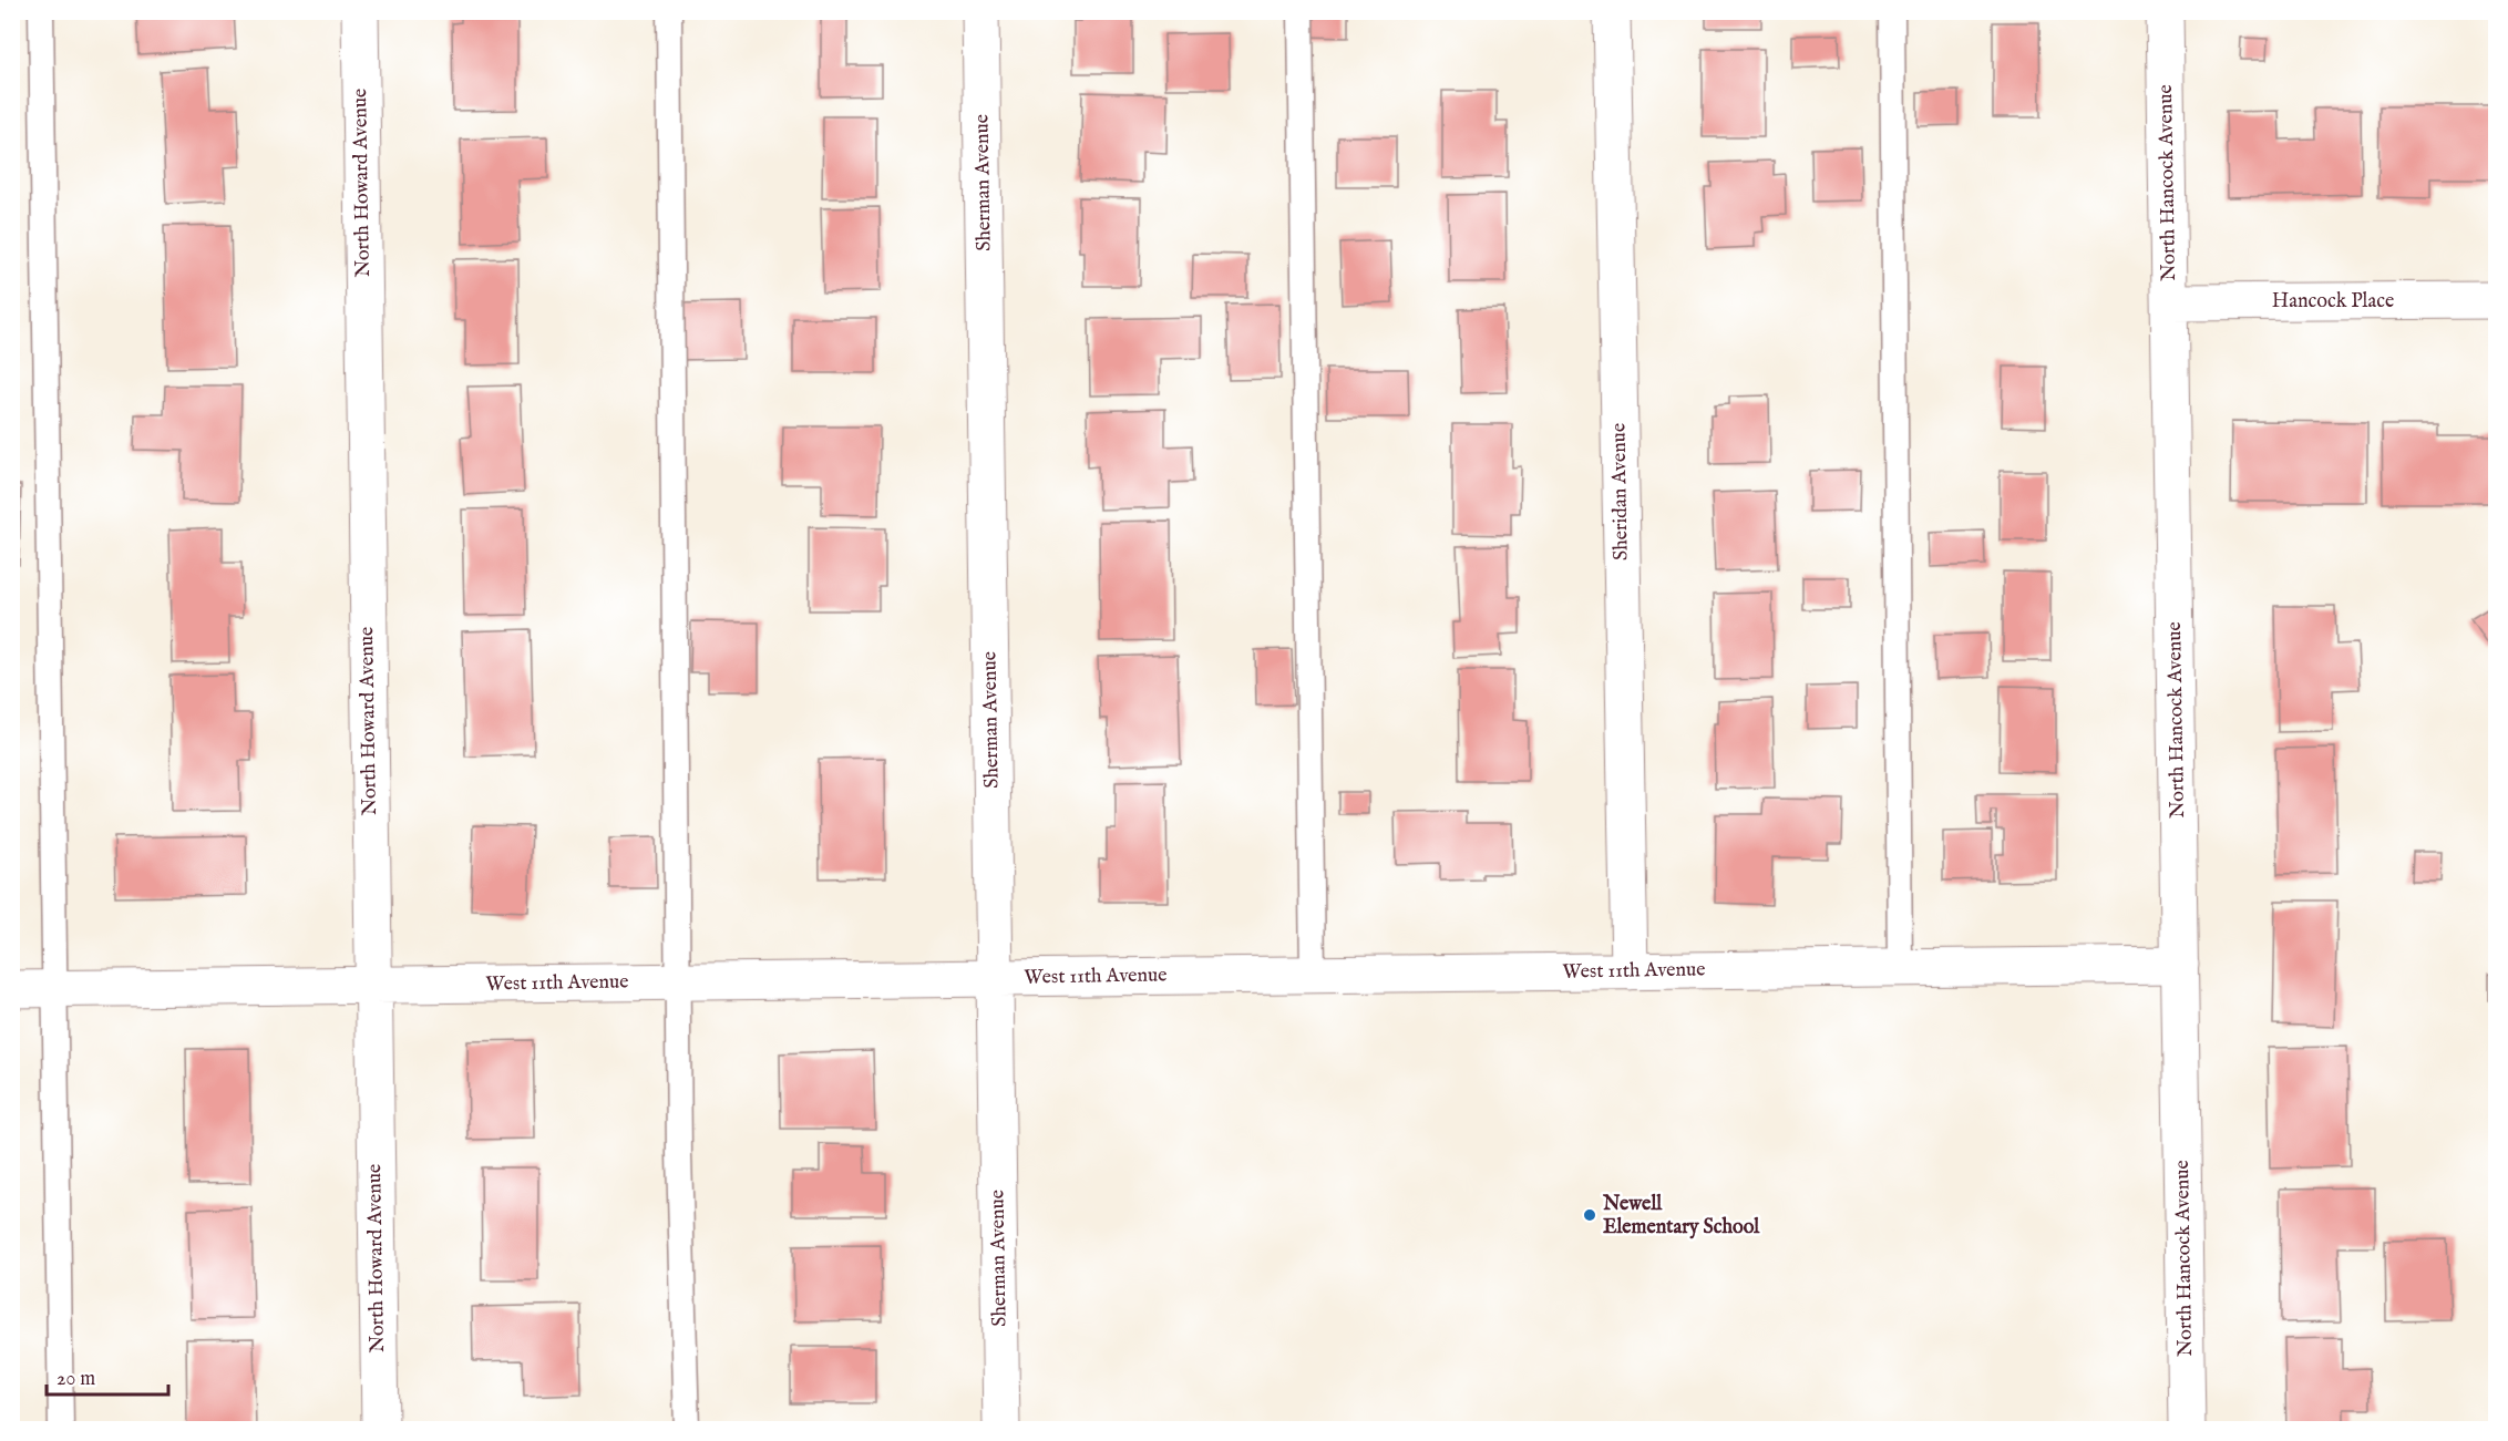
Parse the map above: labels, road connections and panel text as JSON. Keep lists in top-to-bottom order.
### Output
{
  "streets": {
    "street": [
      "North Howard Avenue",
      "Sherman Avenue",
      "North Hancock Avenue",
      "Hancock Place",
      "Sheridan Avenue",
      "West 11th Avenue"
    ]
  },
  "crossings": [
    ["North Howard Avenue", "West 11th Avenue"],
    ["Sherman Avenue", "West 11th Avenue"],
    ["North Hancock Avenue", "Hancock Place"],
    ["North Hancock Avenue", "West 11th Avenue"],
    ["Sheridan Avenue", "West 11th Avenue"]
  ],
  "places": ["Newell Elementary School"],
  "scale_bar": "20 m"
}
